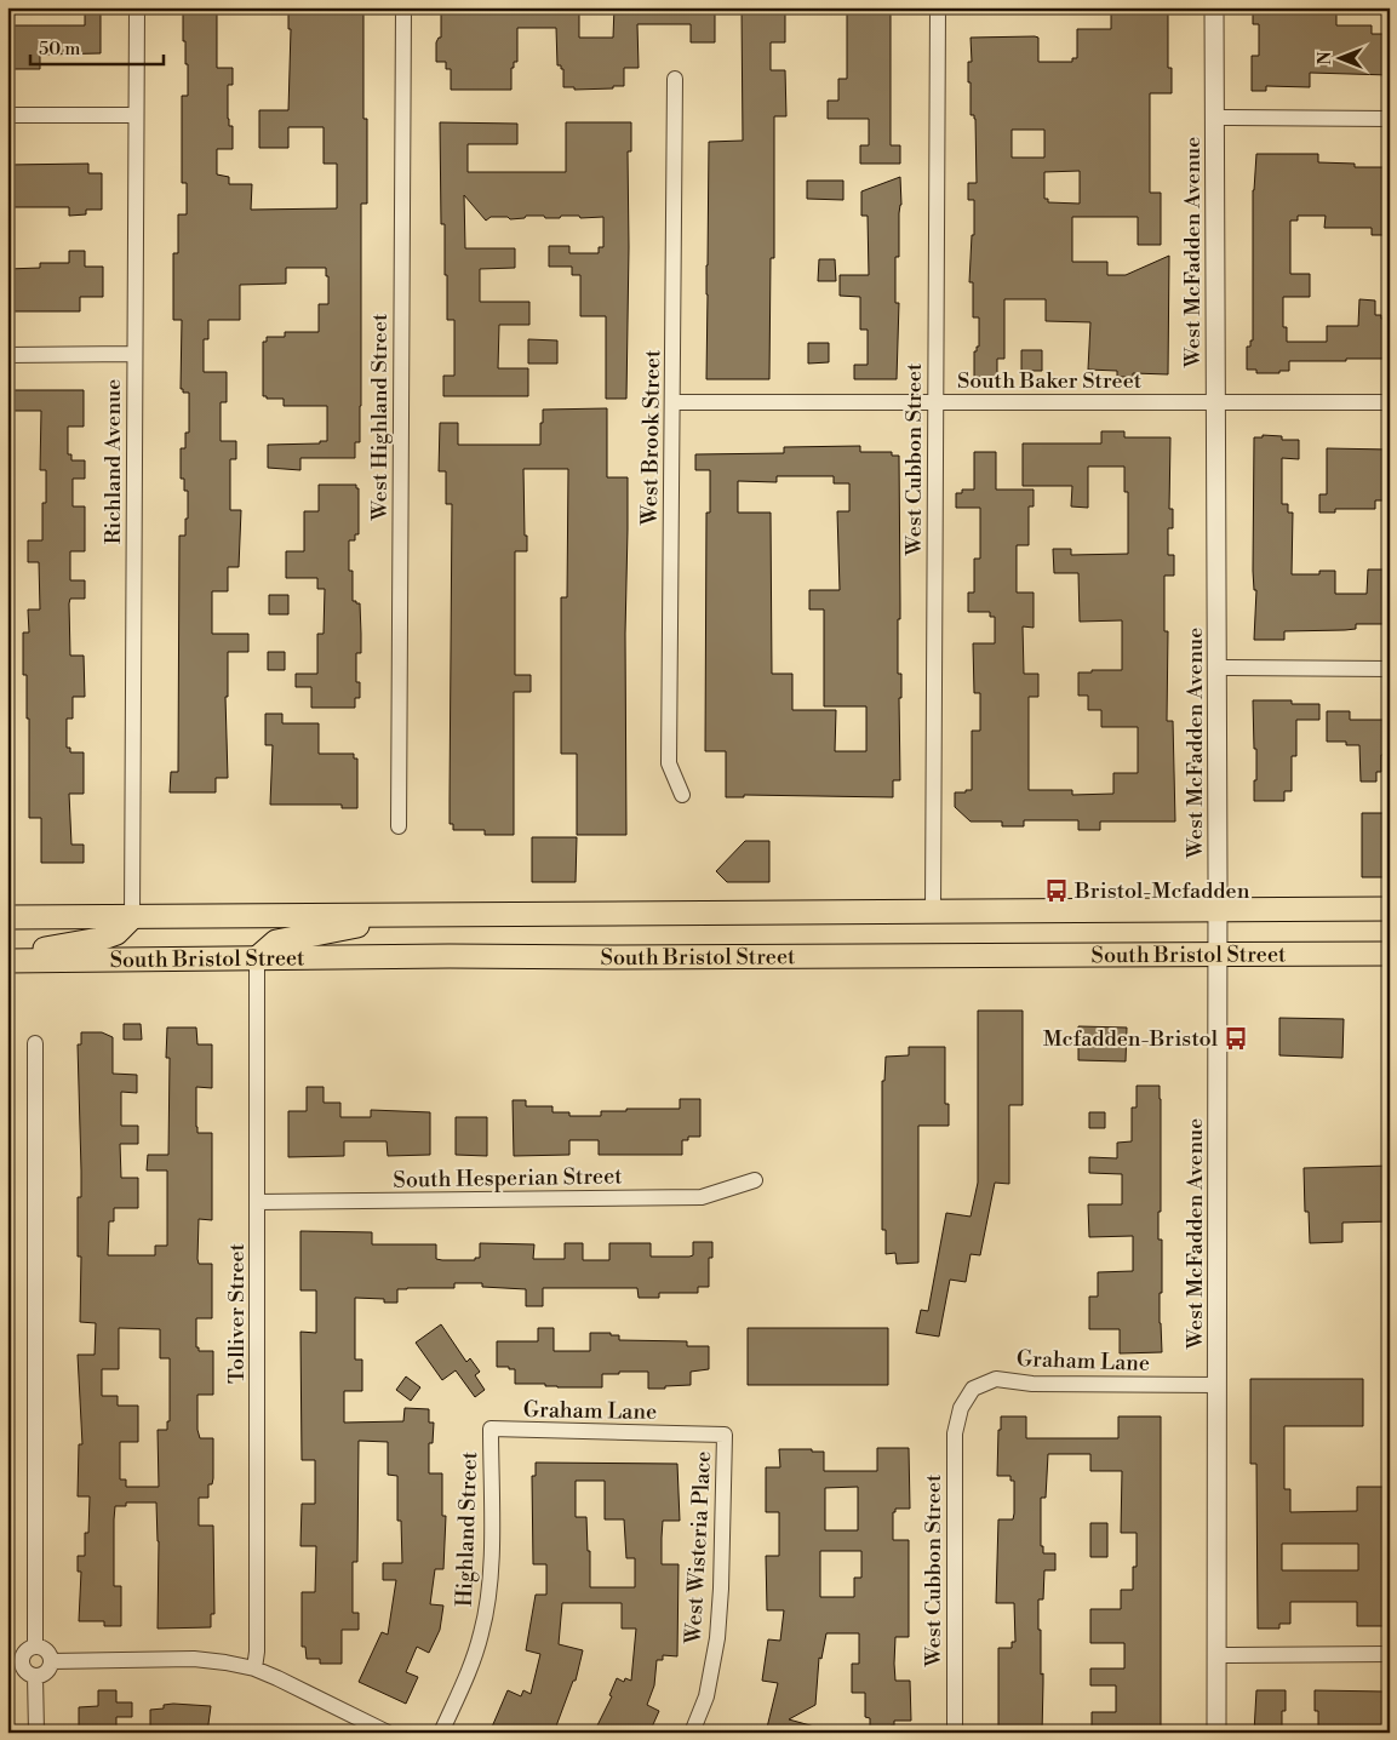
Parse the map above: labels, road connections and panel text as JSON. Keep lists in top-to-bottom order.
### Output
{
  "streets": {
    "main road": ["South Bristol Street"],
    "street": [
      "West McFadden Avenue",
      "South Baker Street",
      "West Highland Street",
      "West Brook Street",
      "West Cubbon Street",
      "Richland Avenue",
      "South Hesperian Street",
      "Tolliver Street",
      "Graham Lane",
      "Highland Street",
      "West Wisteria Place"
    ]
  },
  "crossings": [
    ["West McFadden Avenue", "South Baker Street"],
    ["West McFadden Avenue", "South Bristol Street"],
    ["West McFadden Avenue", "Graham Lane"],
    ["South Baker Street", "West Brook Street"],
    ["South Baker Street", "West Cubbon Street"],
    ["West Cubbon Street", "South Bristol Street"],
    ["West Cubbon Street", "Graham Lane"],
    ["Richland Avenue", "South Bristol Street"],
    ["South Bristol Street", "Tolliver Street"],
    ["South Hesperian Street", "Tolliver Street"],
    ["Graham Lane", "Highland Street"],
    ["Graham Lane", "West Wisteria Place"]
  ],
  "places": {
    "bus stop": ["Bristol-Mcfadden", "Mcfadden-Bristol"]
  },
  "scale_bar": "50 m",
  "north": "left"
}
